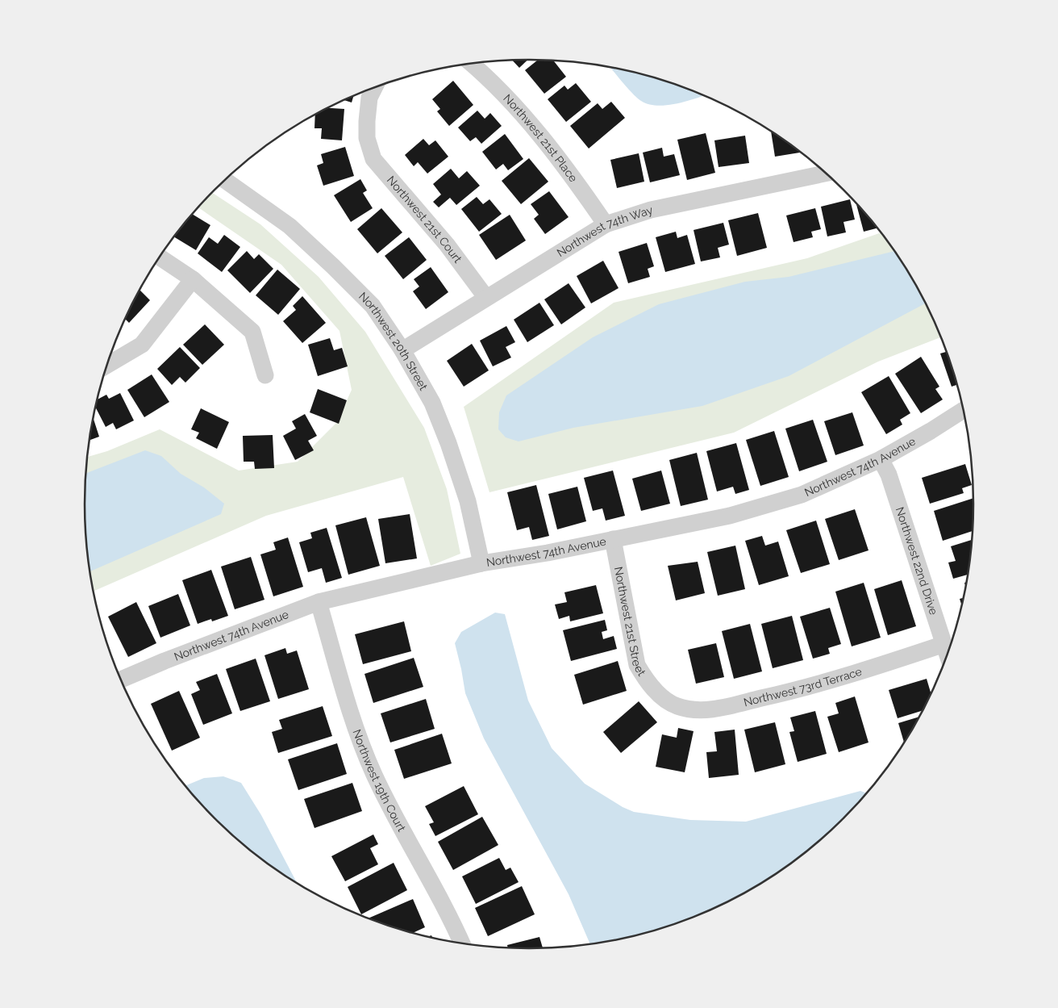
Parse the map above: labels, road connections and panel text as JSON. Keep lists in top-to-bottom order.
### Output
{
  "streets": {
    "street": [
      "Northwest 21st Place",
      "Northwest 21st Court",
      "Northwest 74th Way",
      "Northwest 20th Street",
      "Northwest 74th Avenue",
      "Northwest 22nd Drive",
      "Northwest 21st Street",
      "Northwest 73rd Terrace",
      "Northwest 19th Court"
    ]
  },
  "crossings": [
    ["Northwest 21st Place", "Northwest 74th Way"],
    ["Northwest 21st Court", "Northwest 74th Way"],
    ["Northwest 74th Way", "Northwest 20th Street"],
    ["Northwest 20th Street", "Northwest 74th Avenue"],
    ["Northwest 74th Avenue", "Northwest 22nd Drive"],
    ["Northwest 74th Avenue", "Northwest 21st Street"],
    ["Northwest 74th Avenue", "Northwest 19th Court"],
    ["Northwest 22nd Drive", "Northwest 73rd Terrace"],
    ["Northwest 21st Street", "Northwest 73rd Terrace"]
  ]
}
